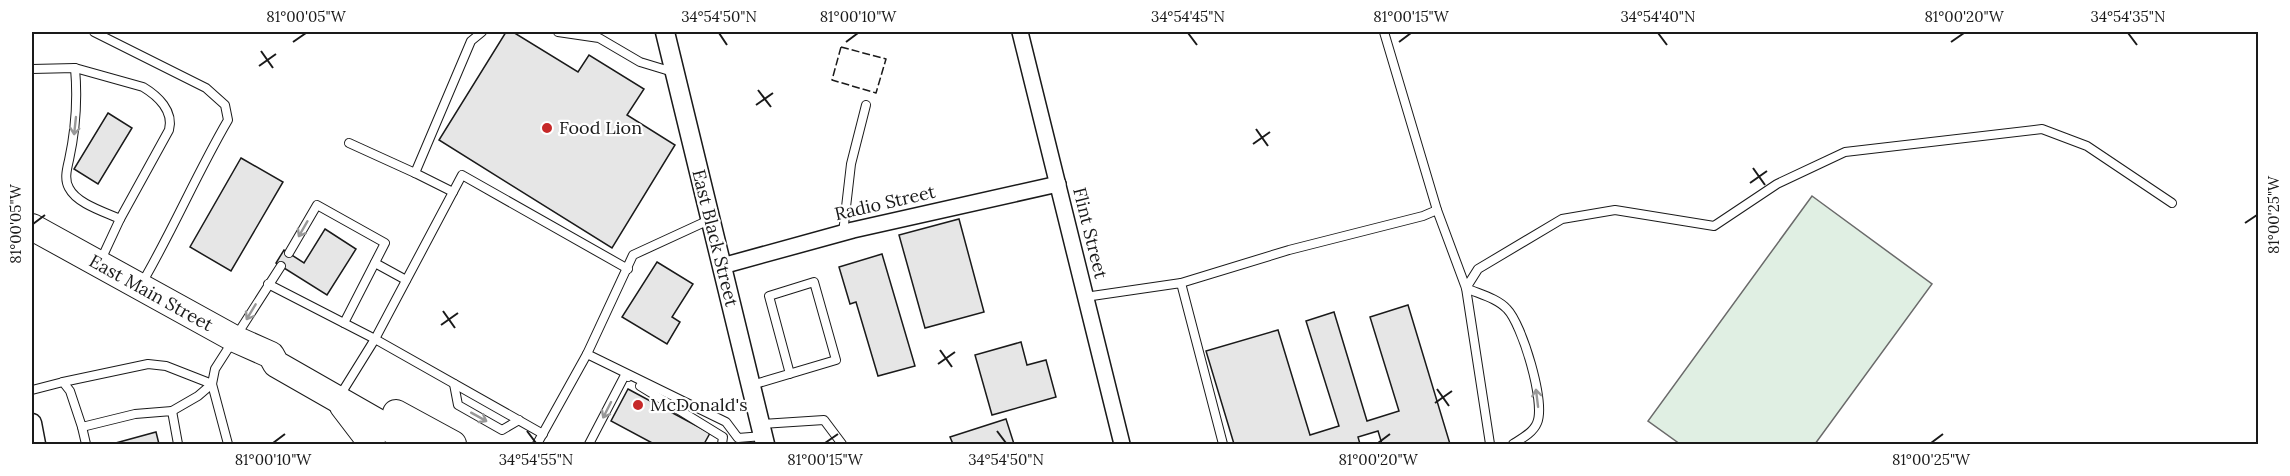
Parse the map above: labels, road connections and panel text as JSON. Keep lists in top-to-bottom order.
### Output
{
  "streets": {
    "highway": ["East Main Street"],
    "street": ["Radio Street", "Flint Street", "East Black Street"]
  },
  "crossings": [
    ["Radio Street", "Flint Street"],
    ["Radio Street", "East Black Street"]
  ],
  "places": ["Food Lion", "McDonald's"],
  "coordinates": [
    "81°00'05\"W",
    "34°54'50\"N",
    "81°00'10\"W",
    "34°54'45\"N",
    "81°00'15\"W",
    "34°54'40\"N",
    "81°00'20\"W",
    "34°54'35\"N",
    "81°00'25\"W",
    "34°54'55\"N"
  ]
}
